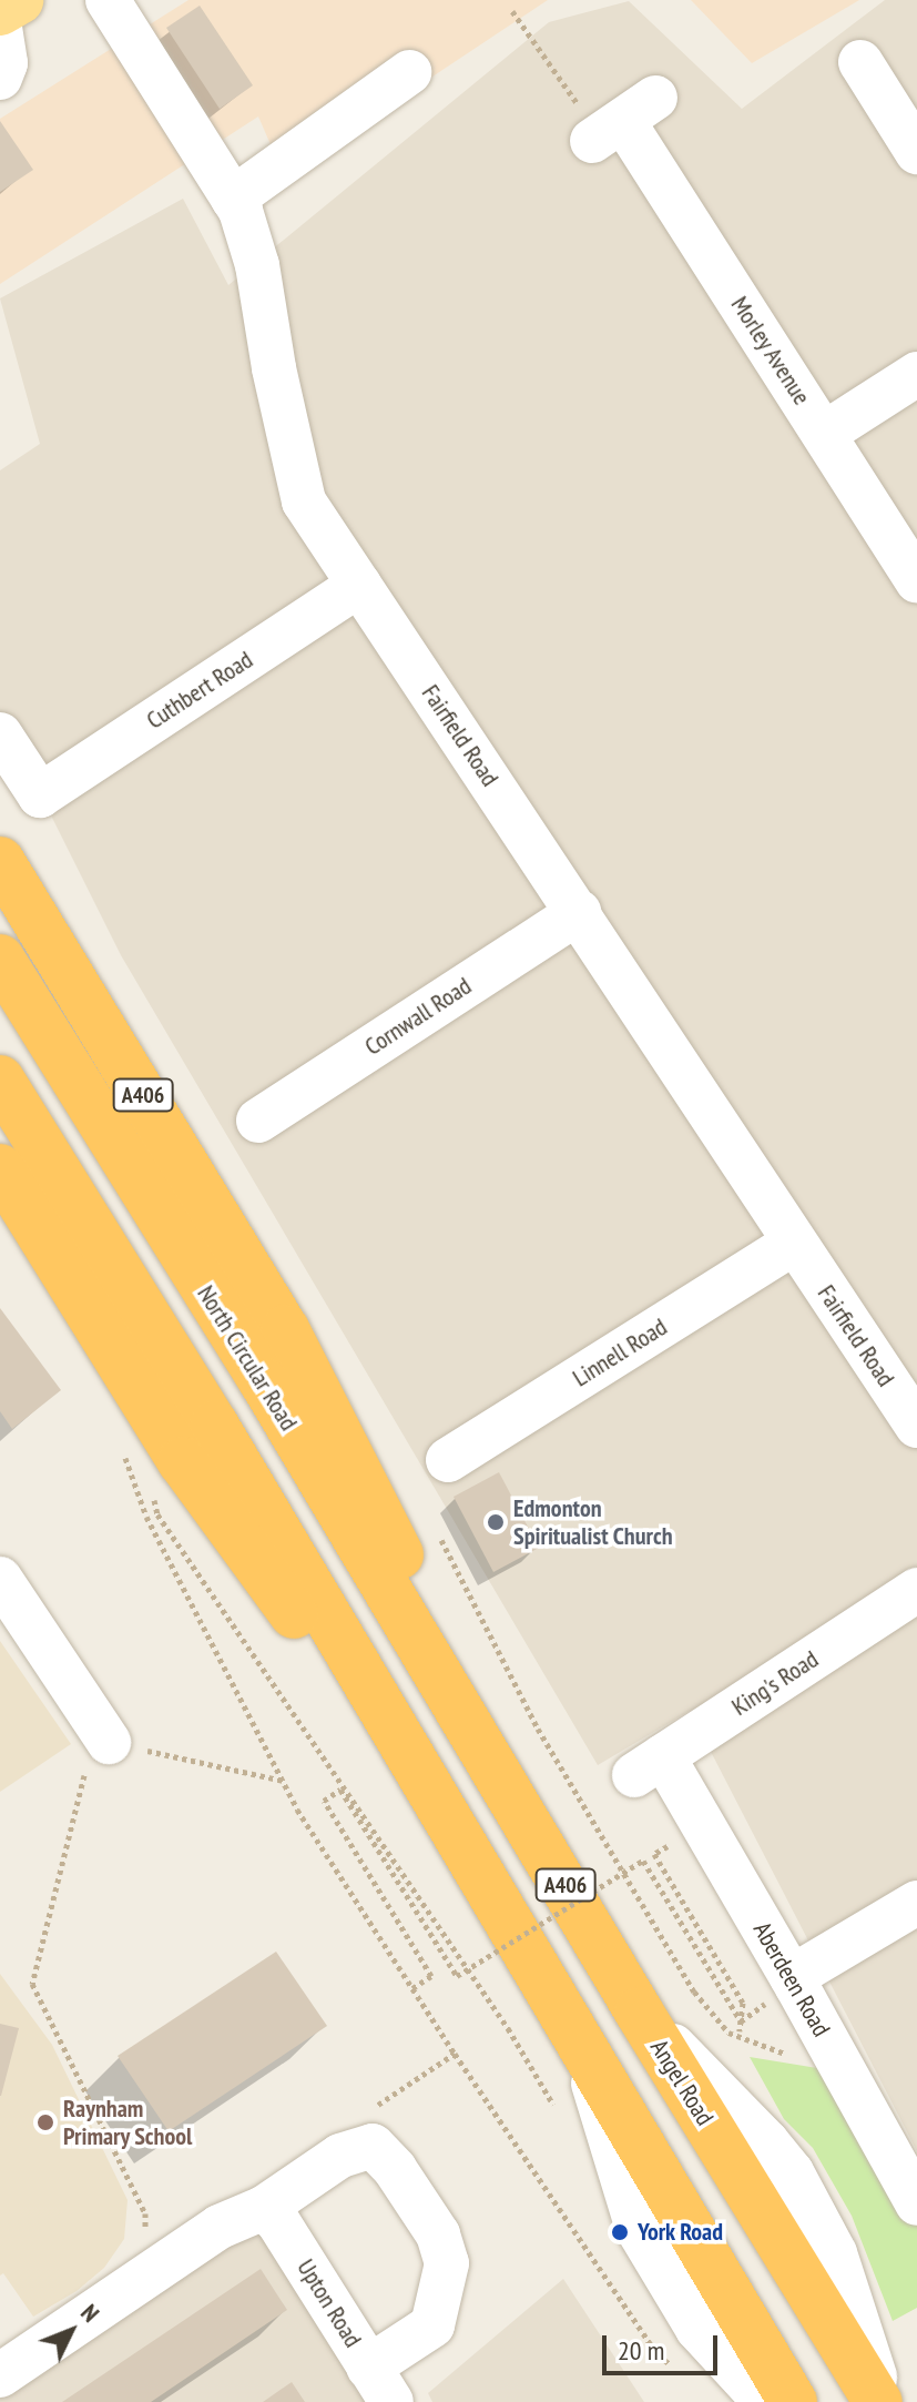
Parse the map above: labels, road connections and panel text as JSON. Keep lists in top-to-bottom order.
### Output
{
  "streets": {
    "highway": ["A406", "North Circular Road", "Angel Road"],
    "street": [
      "Morley Avenue",
      "Cuthbert Road",
      "Fairfield Road",
      "Cornwall Road",
      "Linnell Road",
      "King's Road",
      "Aberdeen Road",
      "Upton Road"
    ]
  },
  "crossings": [
    ["Cuthbert Road", "Fairfield Road"],
    ["Fairfield Road", "Cornwall Road"],
    ["Fairfield Road", "Linnell Road"],
    ["A406", "North Circular Road"],
    ["A406", "Angel Road"],
    ["North Circular Road", "Angel Road"],
    ["King's Road", "Aberdeen Road"]
  ],
  "places": ["Edmonton Spiritualist Church", "Raynham Primary School", "York Road"],
  "scale_bar": "20 m",
  "north": "top right"
}
